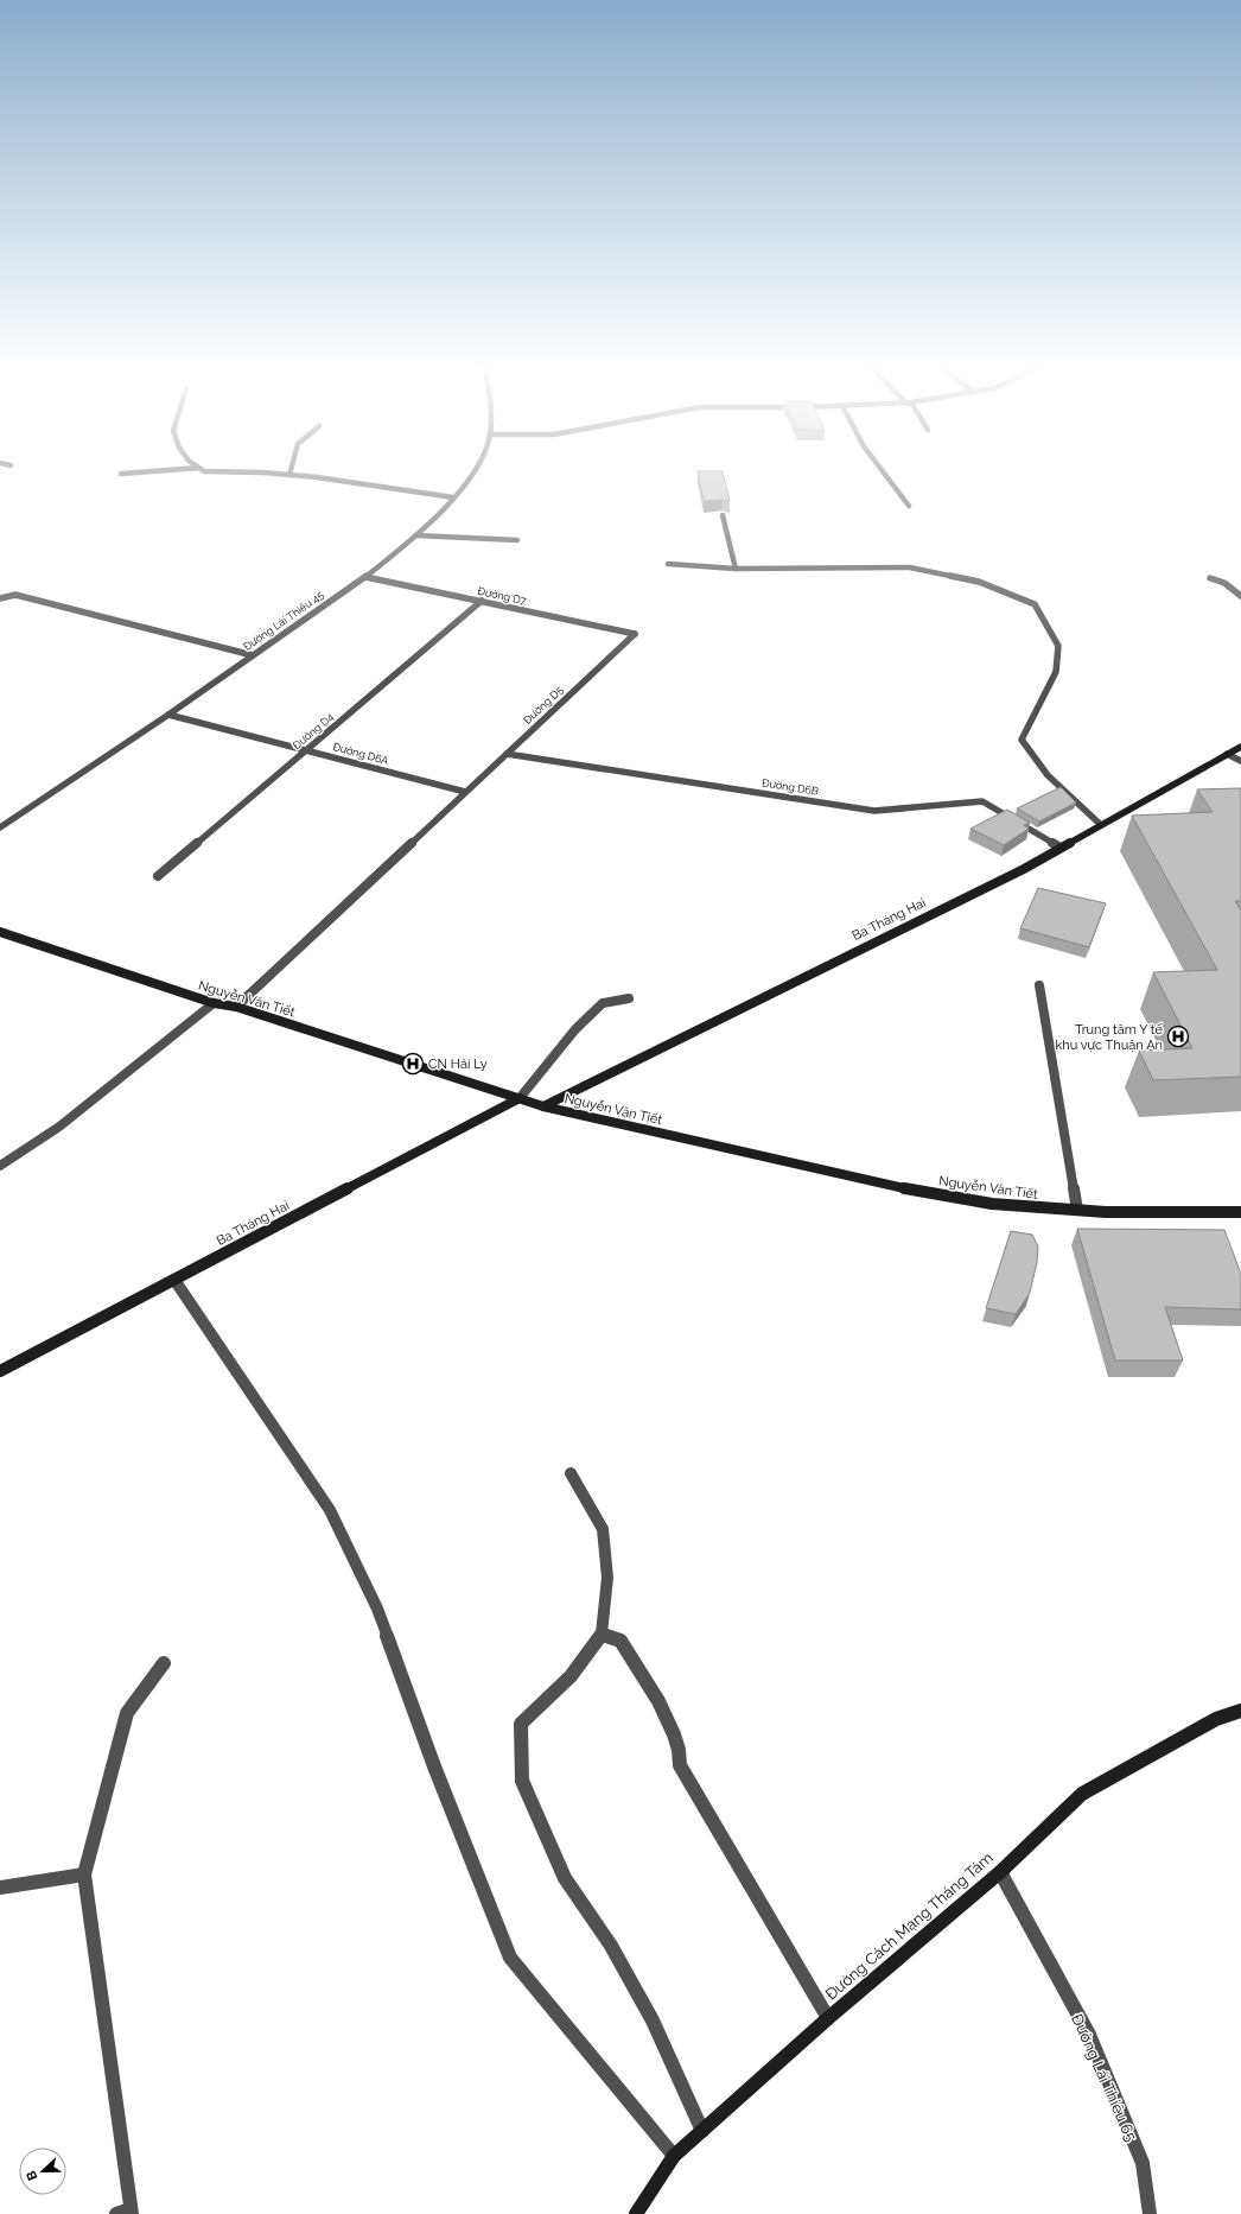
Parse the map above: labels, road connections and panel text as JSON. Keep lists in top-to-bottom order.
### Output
{
  "streets": {
    "street": [
      "Đường D7",
      "Đường Lái Thiêu 45",
      "Đường D5",
      "Đường D4",
      "Đường D6A",
      "Đường D6B",
      "Ba Tháng Hai",
      "Nguyễn Văn Tiết",
      "Đường Cách Mạng Tháng Tám",
      "Đường Lái Thiêu 65"
    ]
  },
  "crossings": [
    ["Đường D7", "Đường Lái Thiêu 45"],
    ["Đường D7", "Đường D5"],
    ["Đường D7", "Đường D4"],
    ["Đường Lái Thiêu 45", "Đường D6A"],
    ["Đường D5", "Đường D6A"],
    ["Đường D5", "Đường D6B"],
    ["Đường D5", "Nguyễn Văn Tiết"],
    ["Đường D4", "Đường D6A"],
    ["Đường D6B", "Ba Tháng Hai"],
    ["Ba Tháng Hai", "Nguyễn Văn Tiết"],
    ["Đường Cách Mạng Tháng Tám", "Đường Lái Thiêu 65"]
  ],
  "places": {
    "hospital": ["Trung tâm Y tế khu vực Thuận An", "CN Hải Ly"]
  },
  "north": "left"
}
